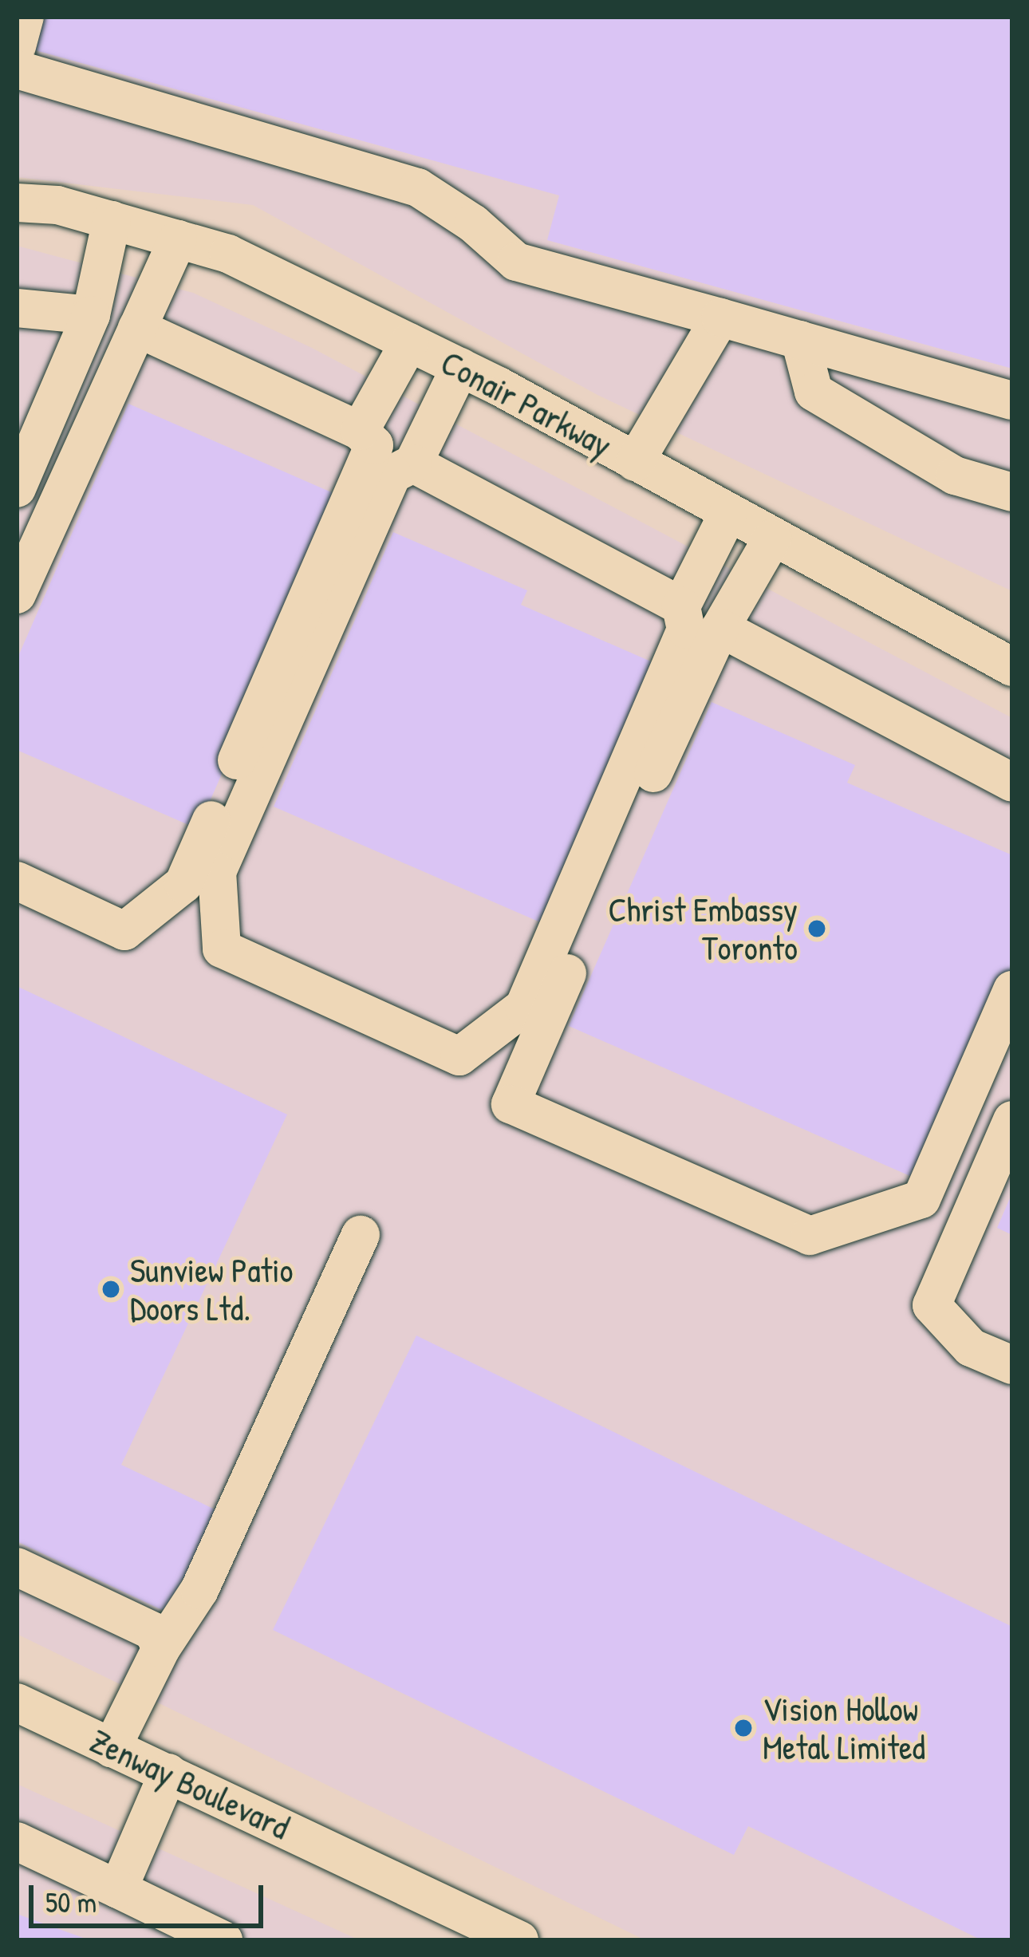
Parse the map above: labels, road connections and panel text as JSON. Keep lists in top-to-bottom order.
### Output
{
  "streets": {
    "street": ["Conair Parkway", "Zenway Boulevard"]
  },
  "places": ["Christ Embassy Toronto", "Sunview Patio Doors Ltd.", "Vision Hollow Metal Limited"],
  "scale_bar": "50 m"
}
